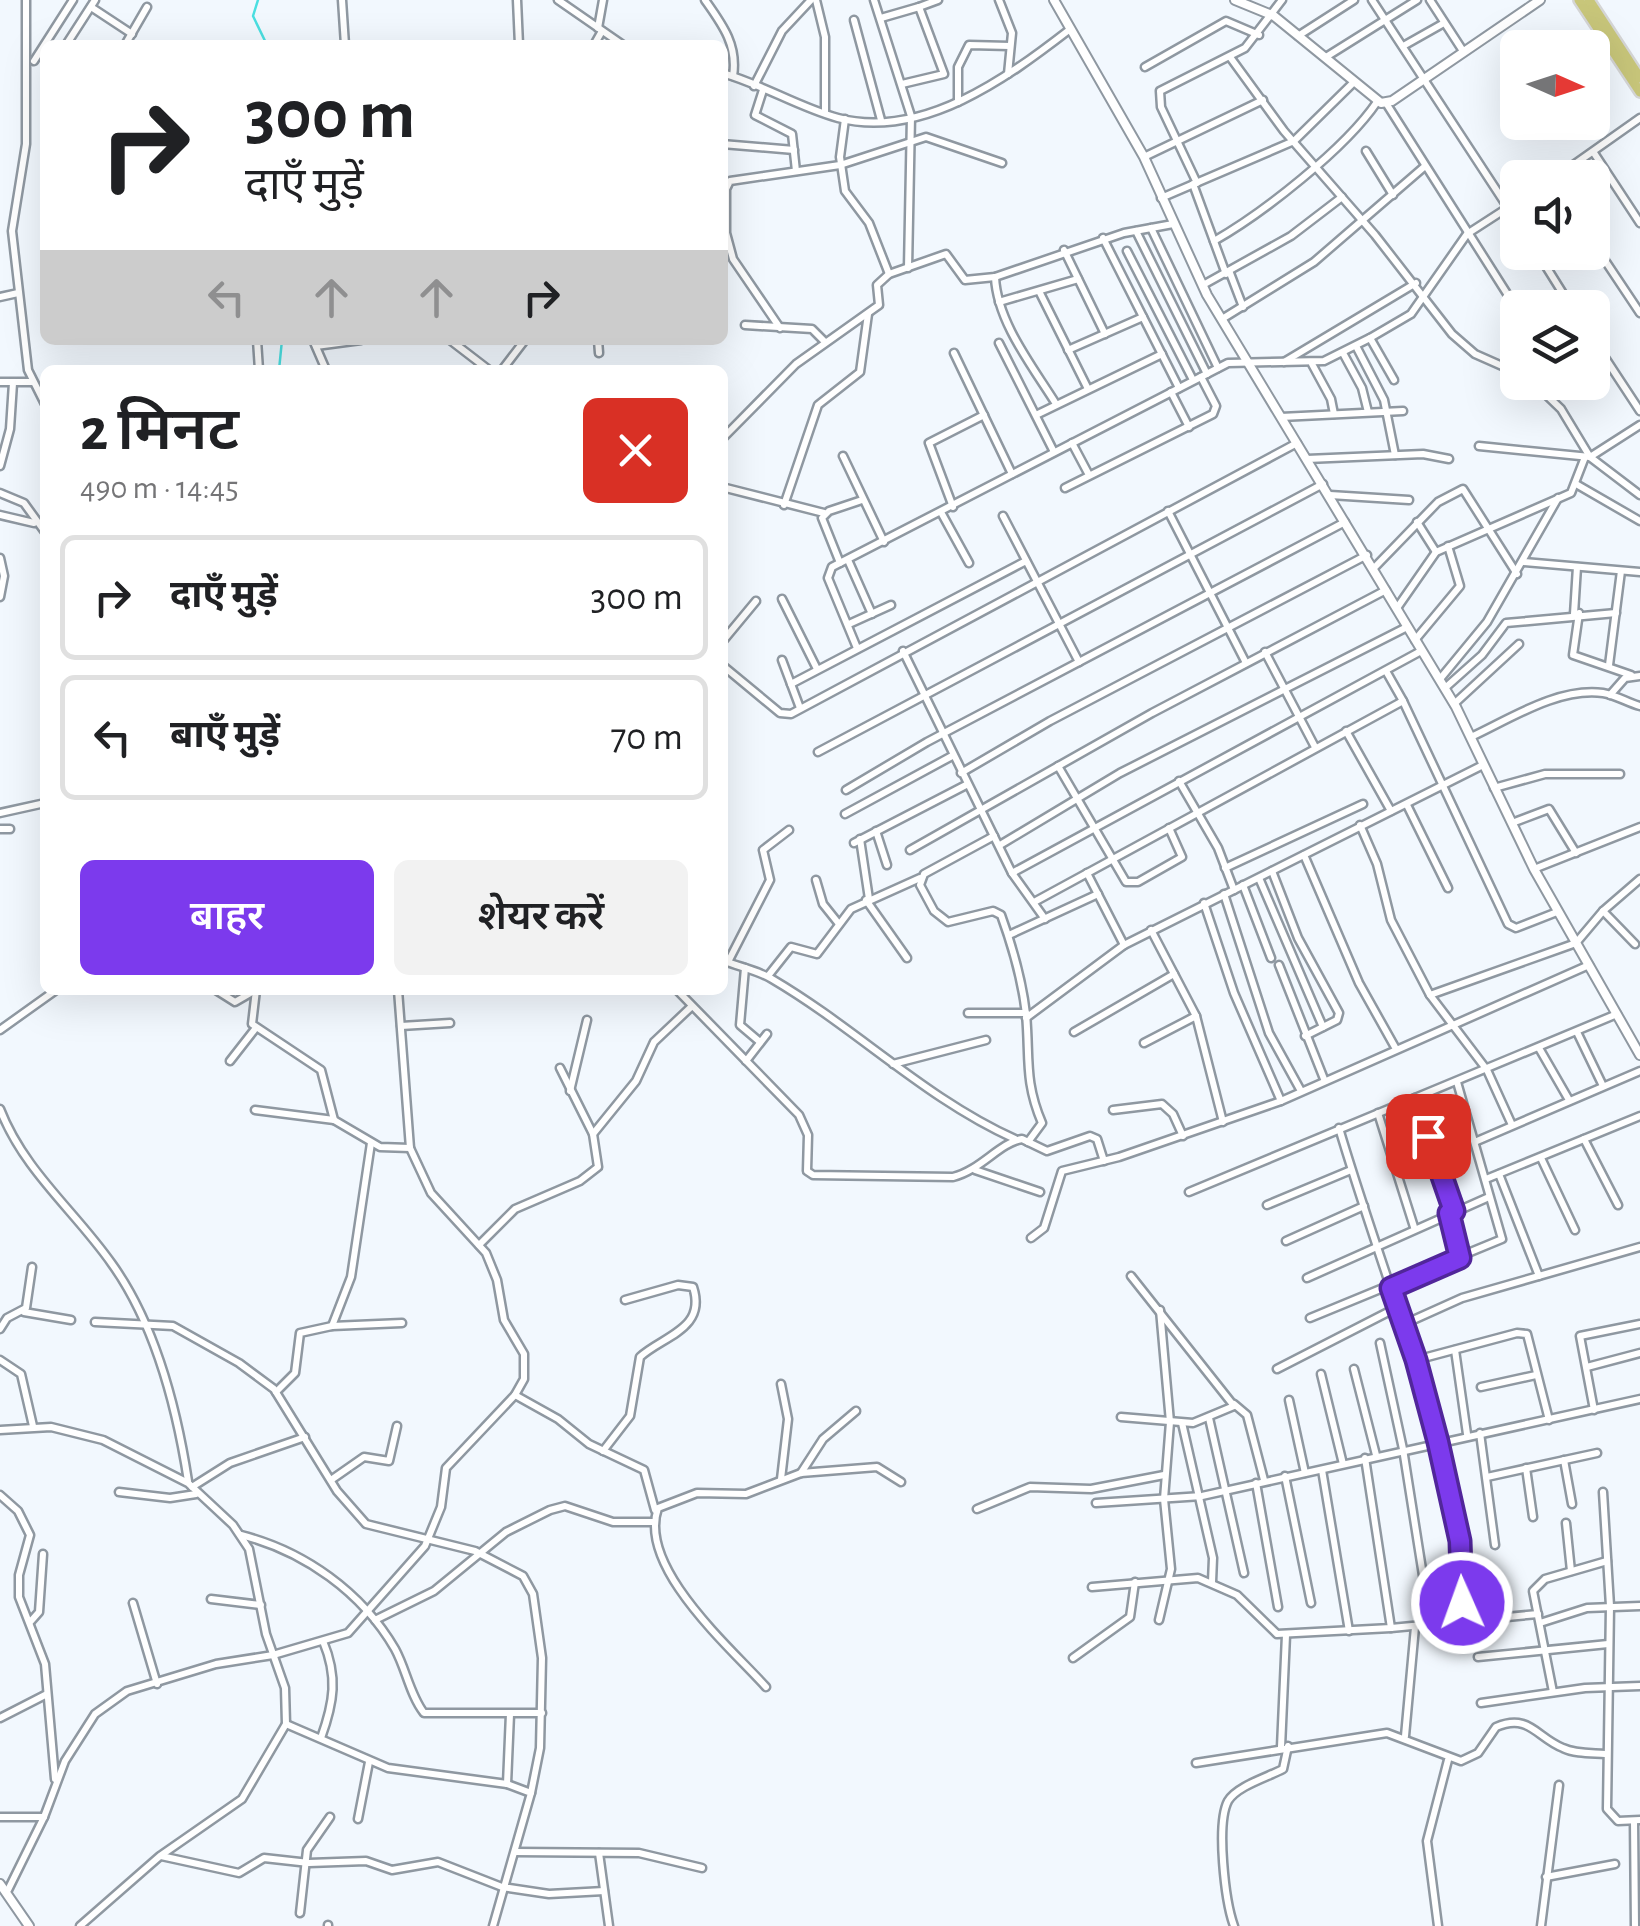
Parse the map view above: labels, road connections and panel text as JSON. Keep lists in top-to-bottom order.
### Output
{
  "north": "right",
  "page": {
    "turn": ["300 m", "दाएँ मुड़ें"],
    "heading": ["2 मिनट", "490 m · 14:45"],
    "list": [
      {
        "name": "दाएँ मुड़ें",
        "value": "300 m"
      },
      {
        "name": "बाएँ मुड़ें",
        "value": "70 m"
      }
    ],
    "buttons": ["बाहर", "शेयर करें"]
  }
}
